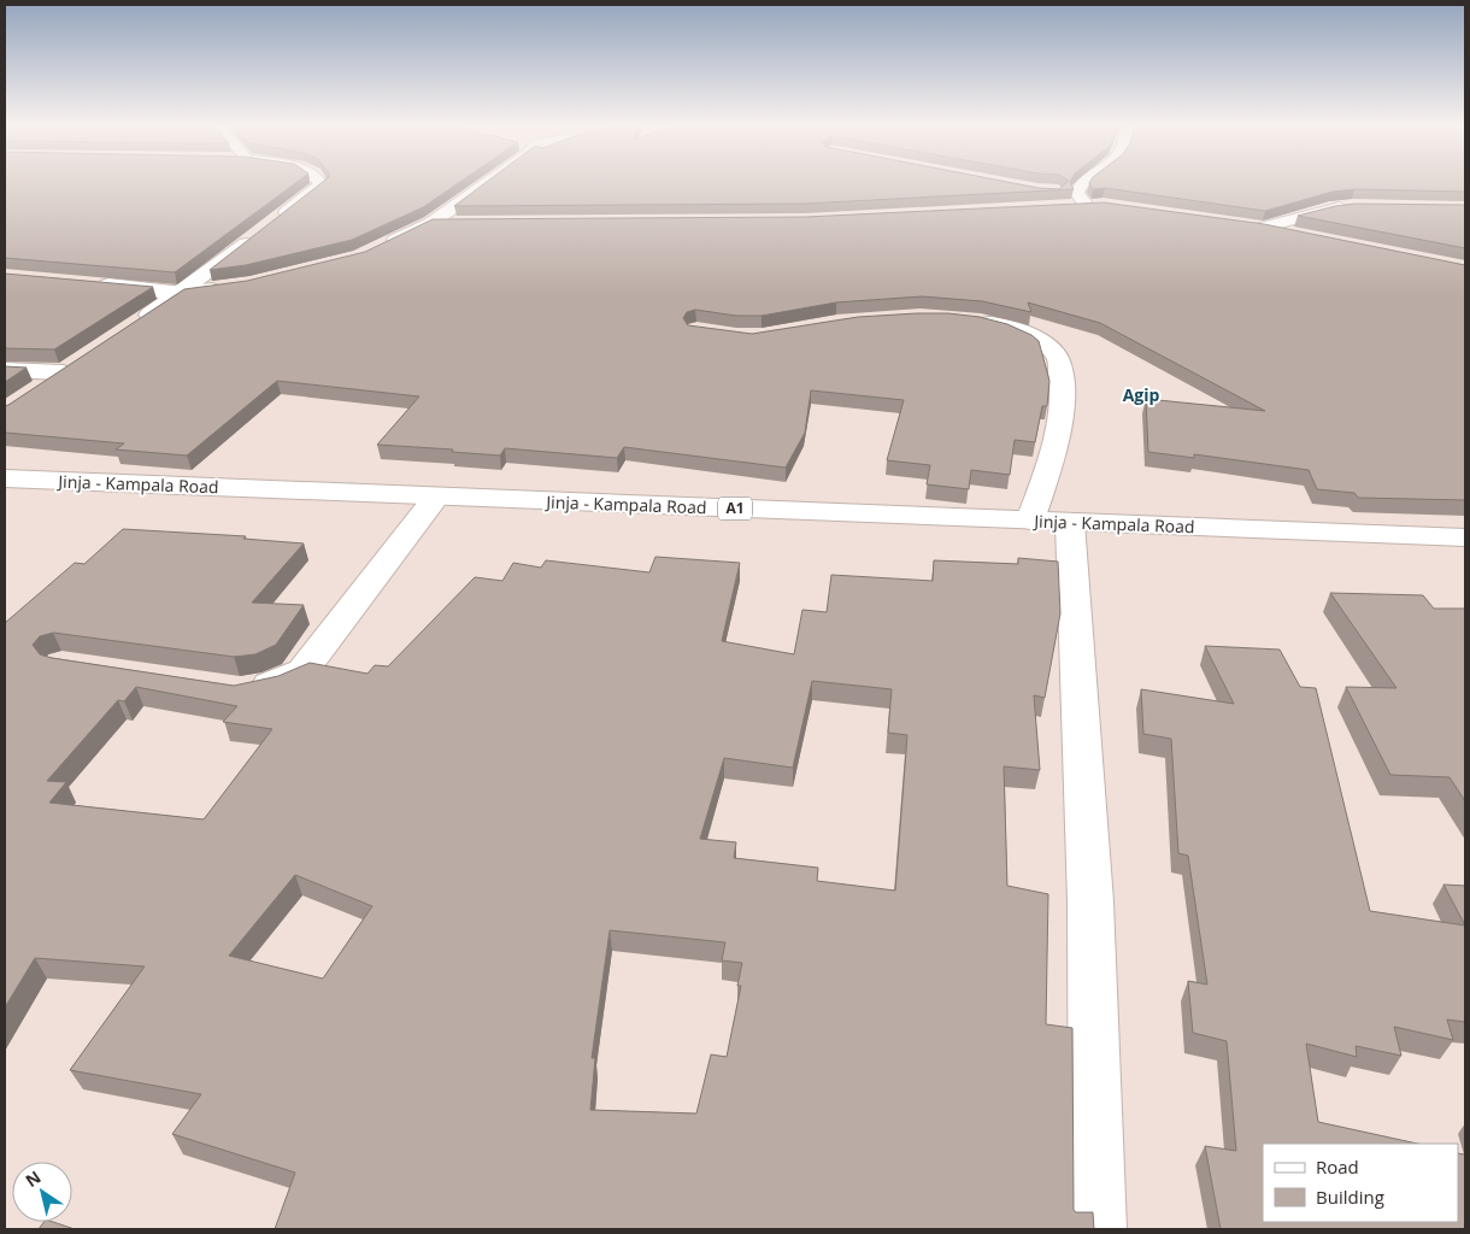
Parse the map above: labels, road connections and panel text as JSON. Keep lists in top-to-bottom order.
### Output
{
  "streets": {
    "main road": ["Jinja - Kampala Road", "A1"]
  },
  "districts": ["Agip"],
  "legend": ["Road", "Building"],
  "north": "top left"
}
